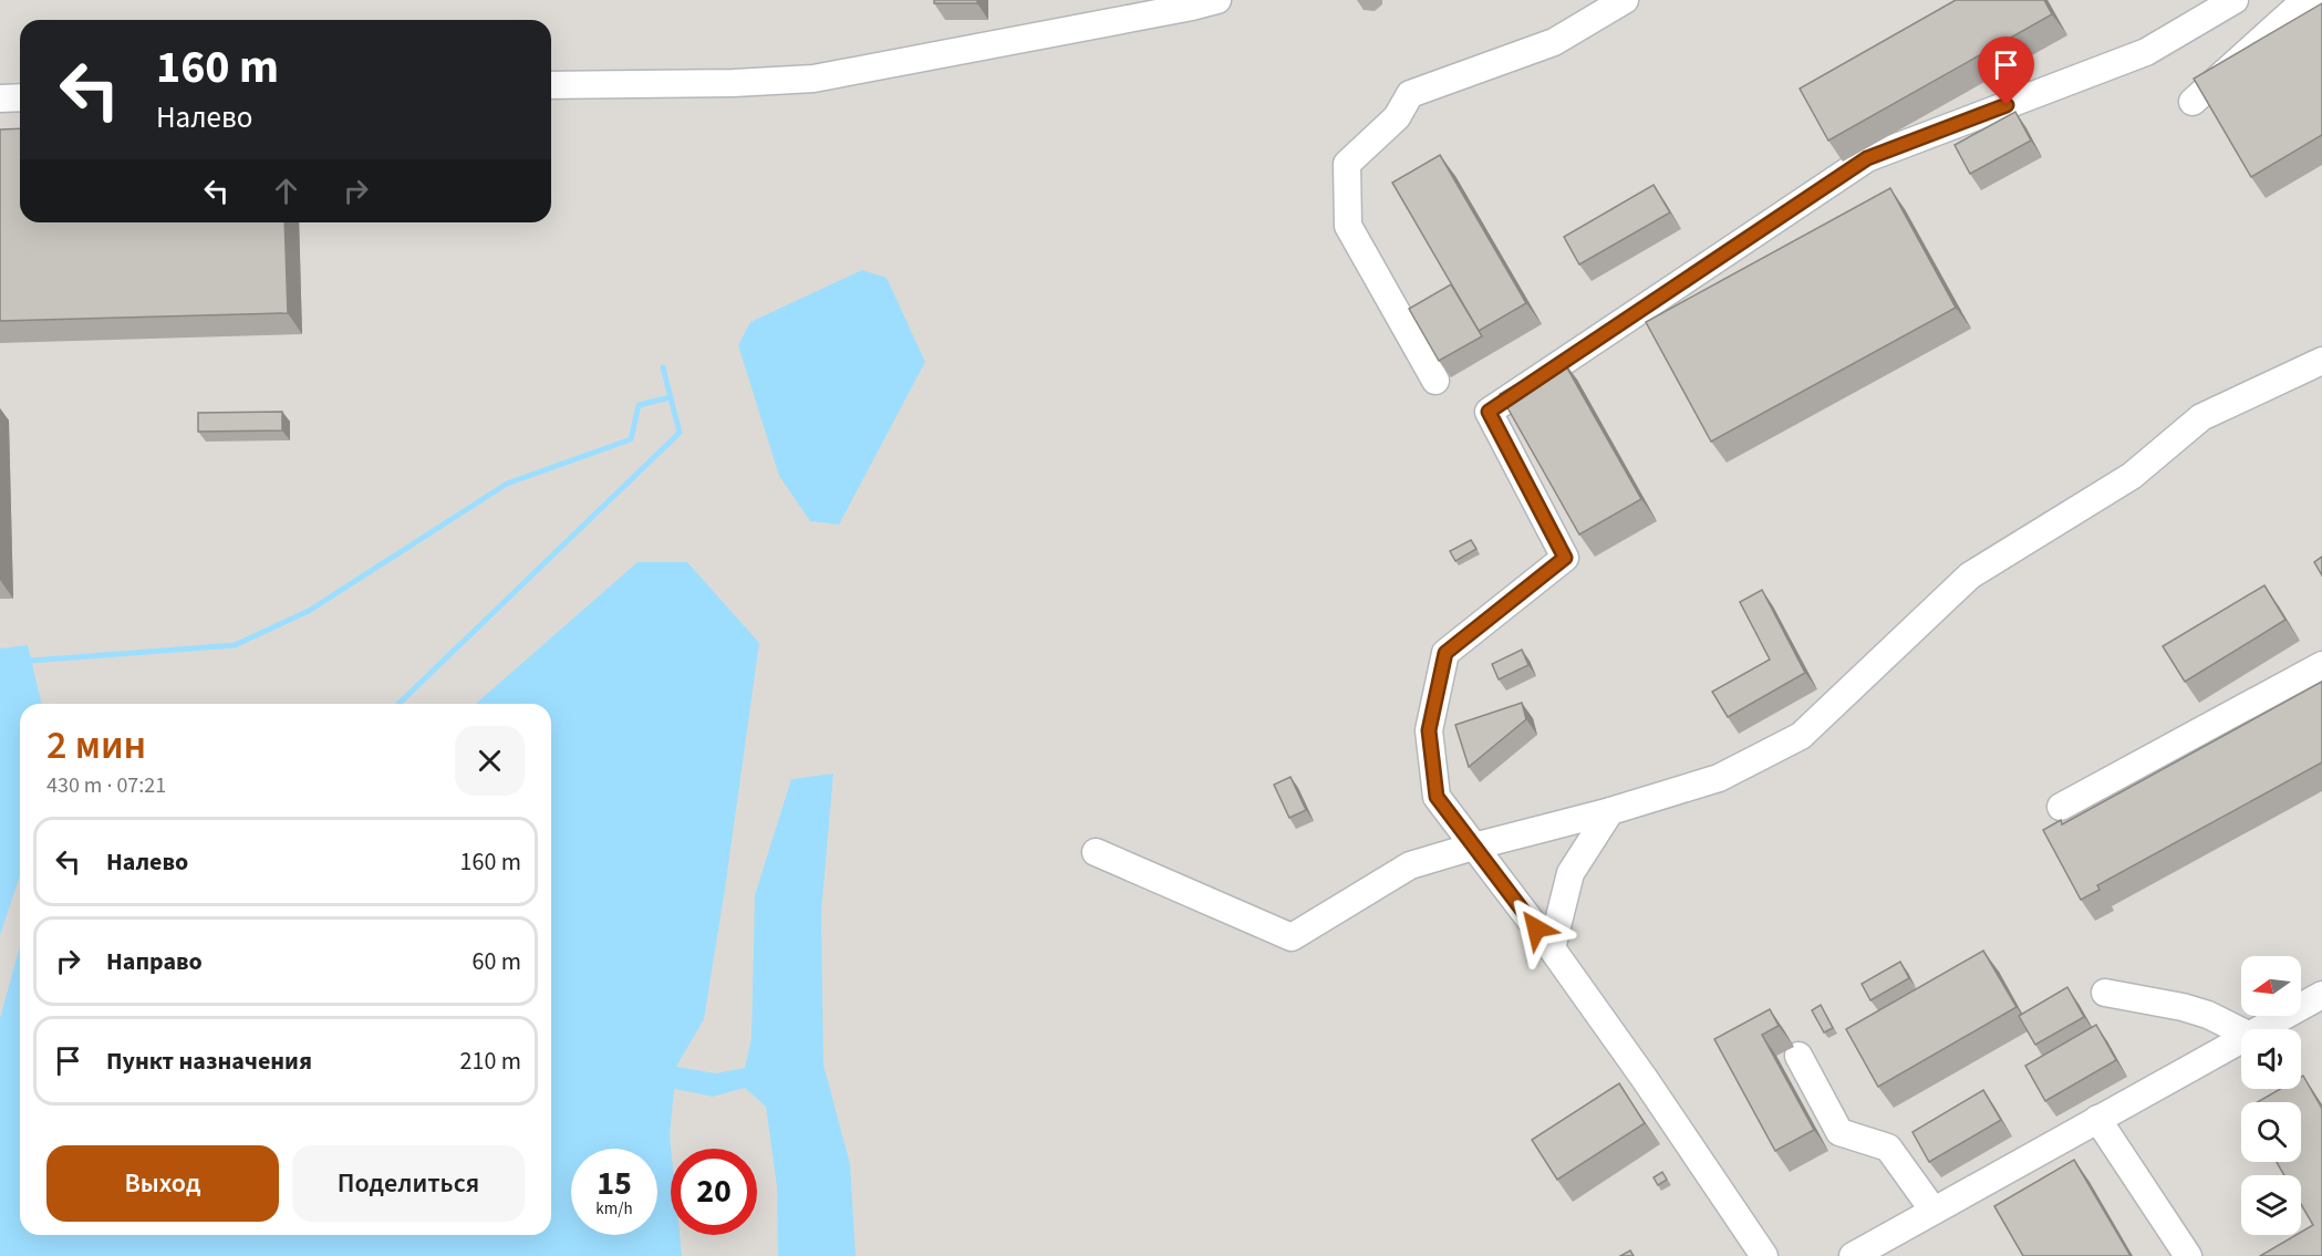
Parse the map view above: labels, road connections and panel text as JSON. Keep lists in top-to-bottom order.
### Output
{
  "north": "left",
  "page": {
    "turn": ["160 m", "Налево"],
    "heading": ["2 мин", "430 m · 07:21"],
    "list": [
      {
        "name": "Налево",
        "value": "160 m"
      },
      {
        "name": "Направо",
        "value": "60 m"
      },
      {
        "name": "Пункт назначения",
        "value": "210 m"
      }
    ],
    "buttons": ["Выход", "Поделиться"],
    "speed": "15 km/h",
    "limit": "20"
  }
}
